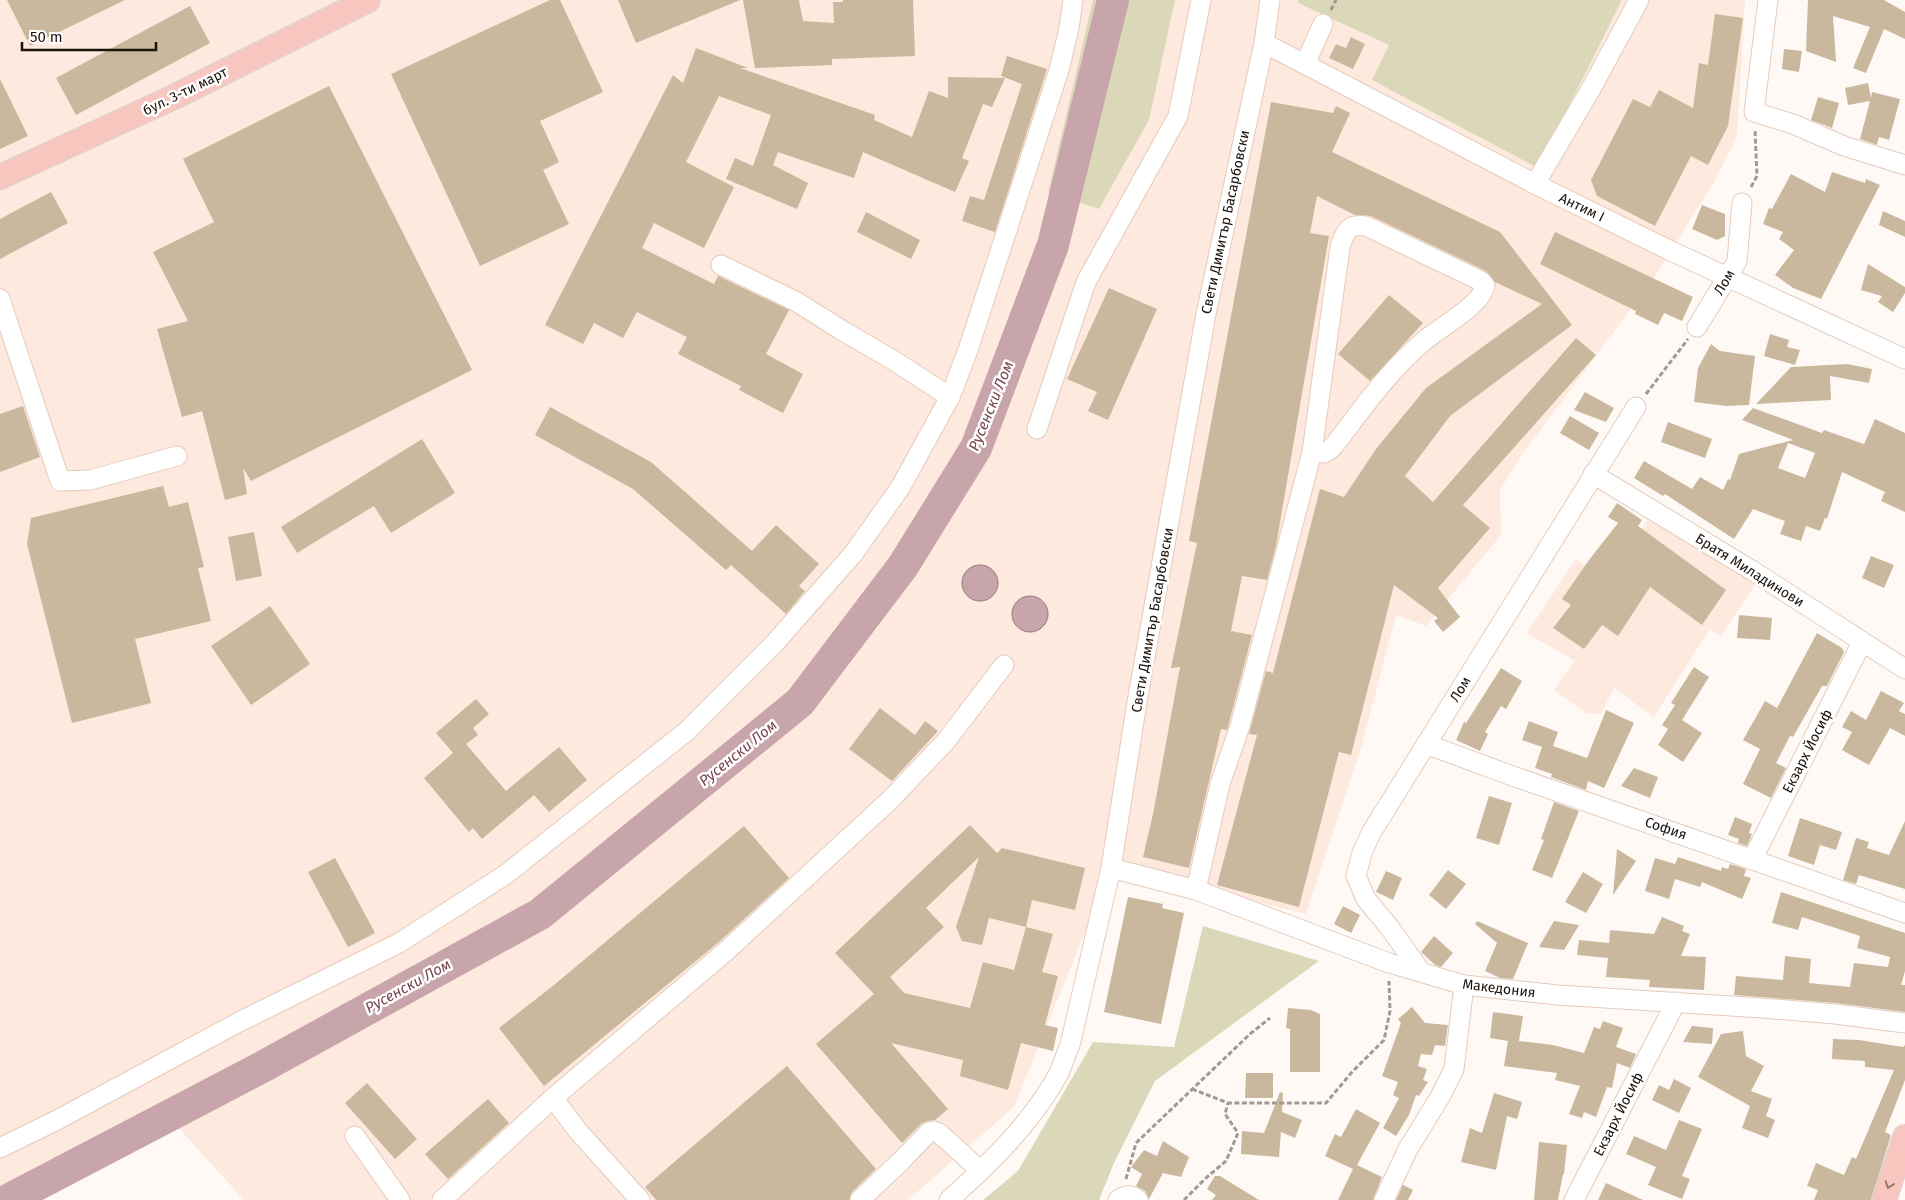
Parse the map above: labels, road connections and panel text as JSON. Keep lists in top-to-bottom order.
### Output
{
  "streets": {
    "main road": ["бул. 3-ти март"],
    "street": [
      "Антим I",
      "Свети Димитър Басарбовски",
      "Лом",
      "Братя Миладинови",
      "Екзарх Йосиф",
      "София",
      "Македония"
    ]
  },
  "crossings": [
    ["Антим I", "Свети Димитър Басарбовски"],
    ["Антим I", "Лом"],
    ["Свети Димитър Басарбовски", "Македония"],
    ["Лом", "Братя Миладинови"],
    ["Лом", "София"],
    ["Лом", "Македония"],
    ["Братя Миладинови", "Екзарх Йосиф"],
    ["Екзарх Йосиф", "София"],
    ["Екзарх Йосиф", "Македония"]
  ],
  "water": ["Русенски Лом"],
  "scale_bar": "50 m"
}
